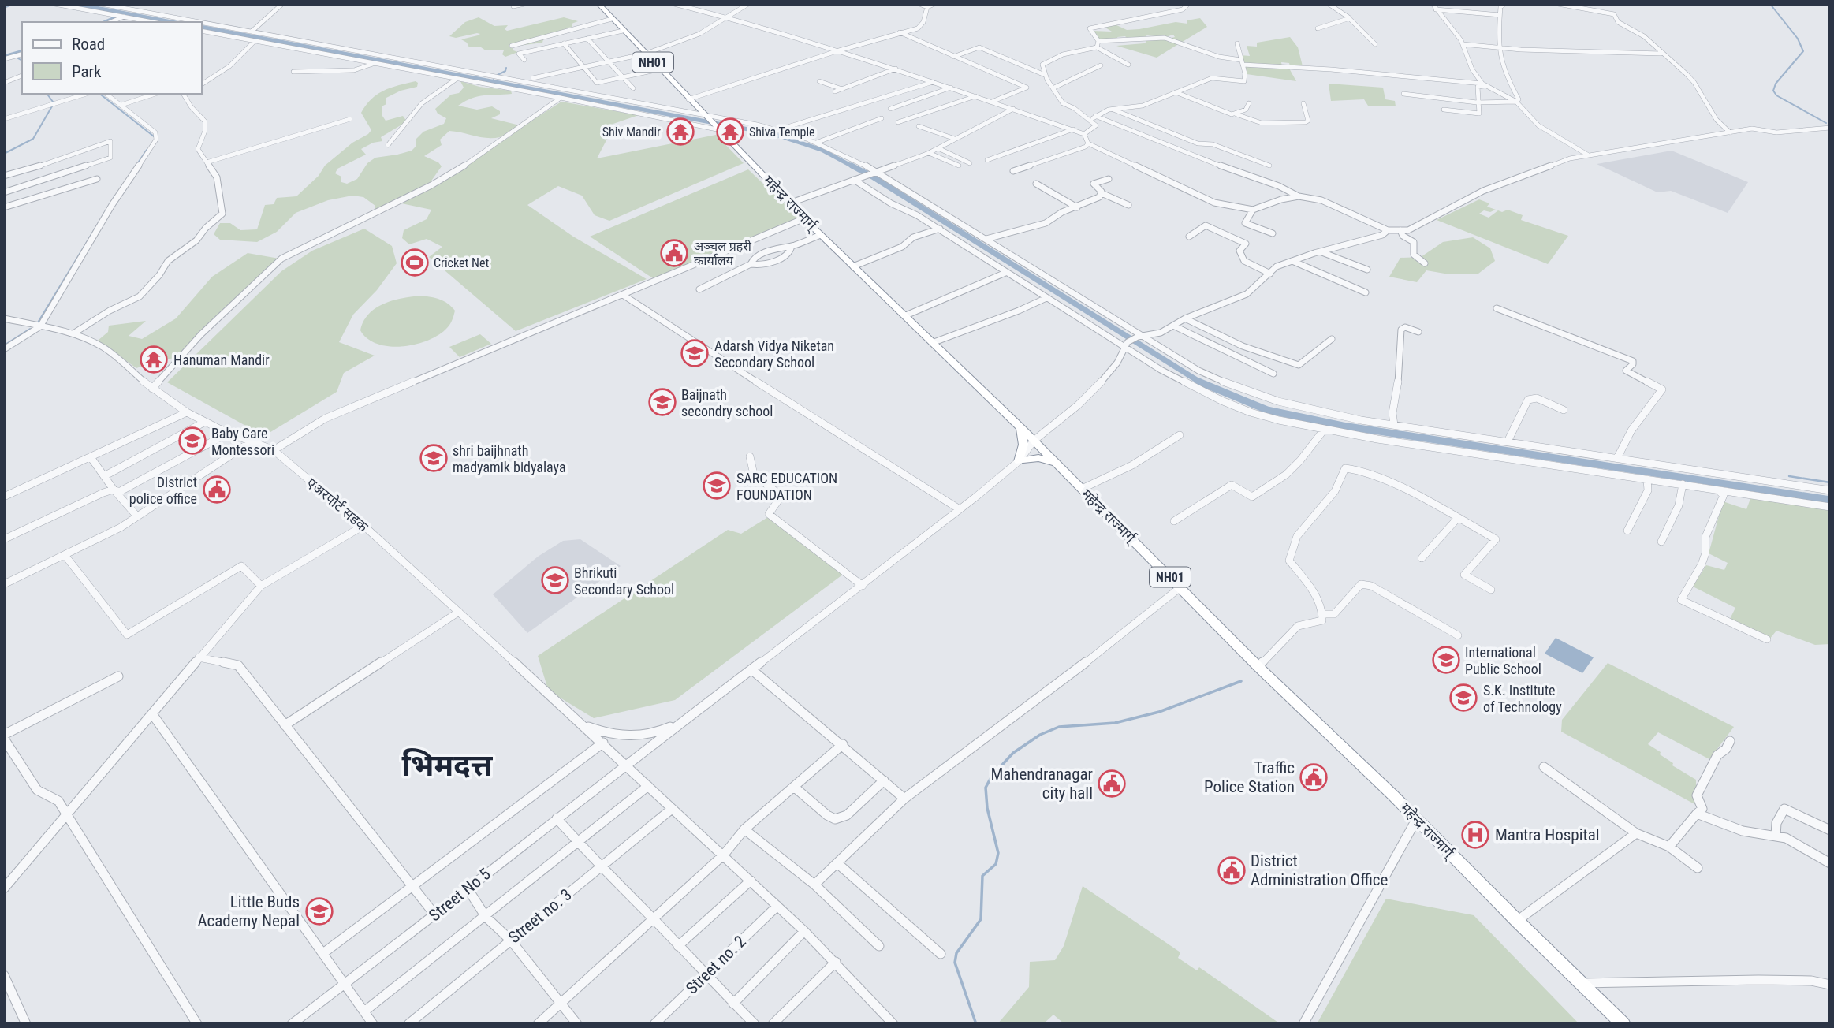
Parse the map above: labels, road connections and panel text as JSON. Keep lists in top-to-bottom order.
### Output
{
  "streets": {
    "highway": ["NH01", "महेन्द्र राज्मार्ग्"],
    "street": [
      "एअरपोर्ट सडक",
      "Street No 5",
      "Street no. 3",
      "Street no. 2"
    ]
  },
  "crossings": [
    ["एअरपोर्ट सडक", "Street No 5"],
    ["एअरपोर्ट सडक", "Street no. 3"],
    ["एअरपोर्ट सडक", "Street no. 2"]
  ],
  "districts": ["भिमदत्त"],
  "places": {
    "temple": ["Shiv Mandir", "Shiva Temple", "Hanuman Mandir"],
    "public building": [
      "अञ्चल प्रहरी कार्यालय",
      "District police office",
      "Traffic Police Station",
      "Mahendranagar city hall",
      "District Administration Office"
    ],
    "sports": ["Cricket Net"],
    "school or university": [
      "Adarsh Vidya Niketan Secondary School",
      "Baijnath secondry school",
      "Baby Care Montessori",
      "shri baijhnath madyamik bidyalaya",
      "SARC EDUCATION FOUNDATION",
      "Bhrikuti Secondary School",
      "International Public School",
      "S.K. Institute of Technology",
      "Little Buds Academy Nepal"
    ],
    "hospital": ["Mantra Hospital"]
  },
  "legend": ["Road", "Park"]
}
